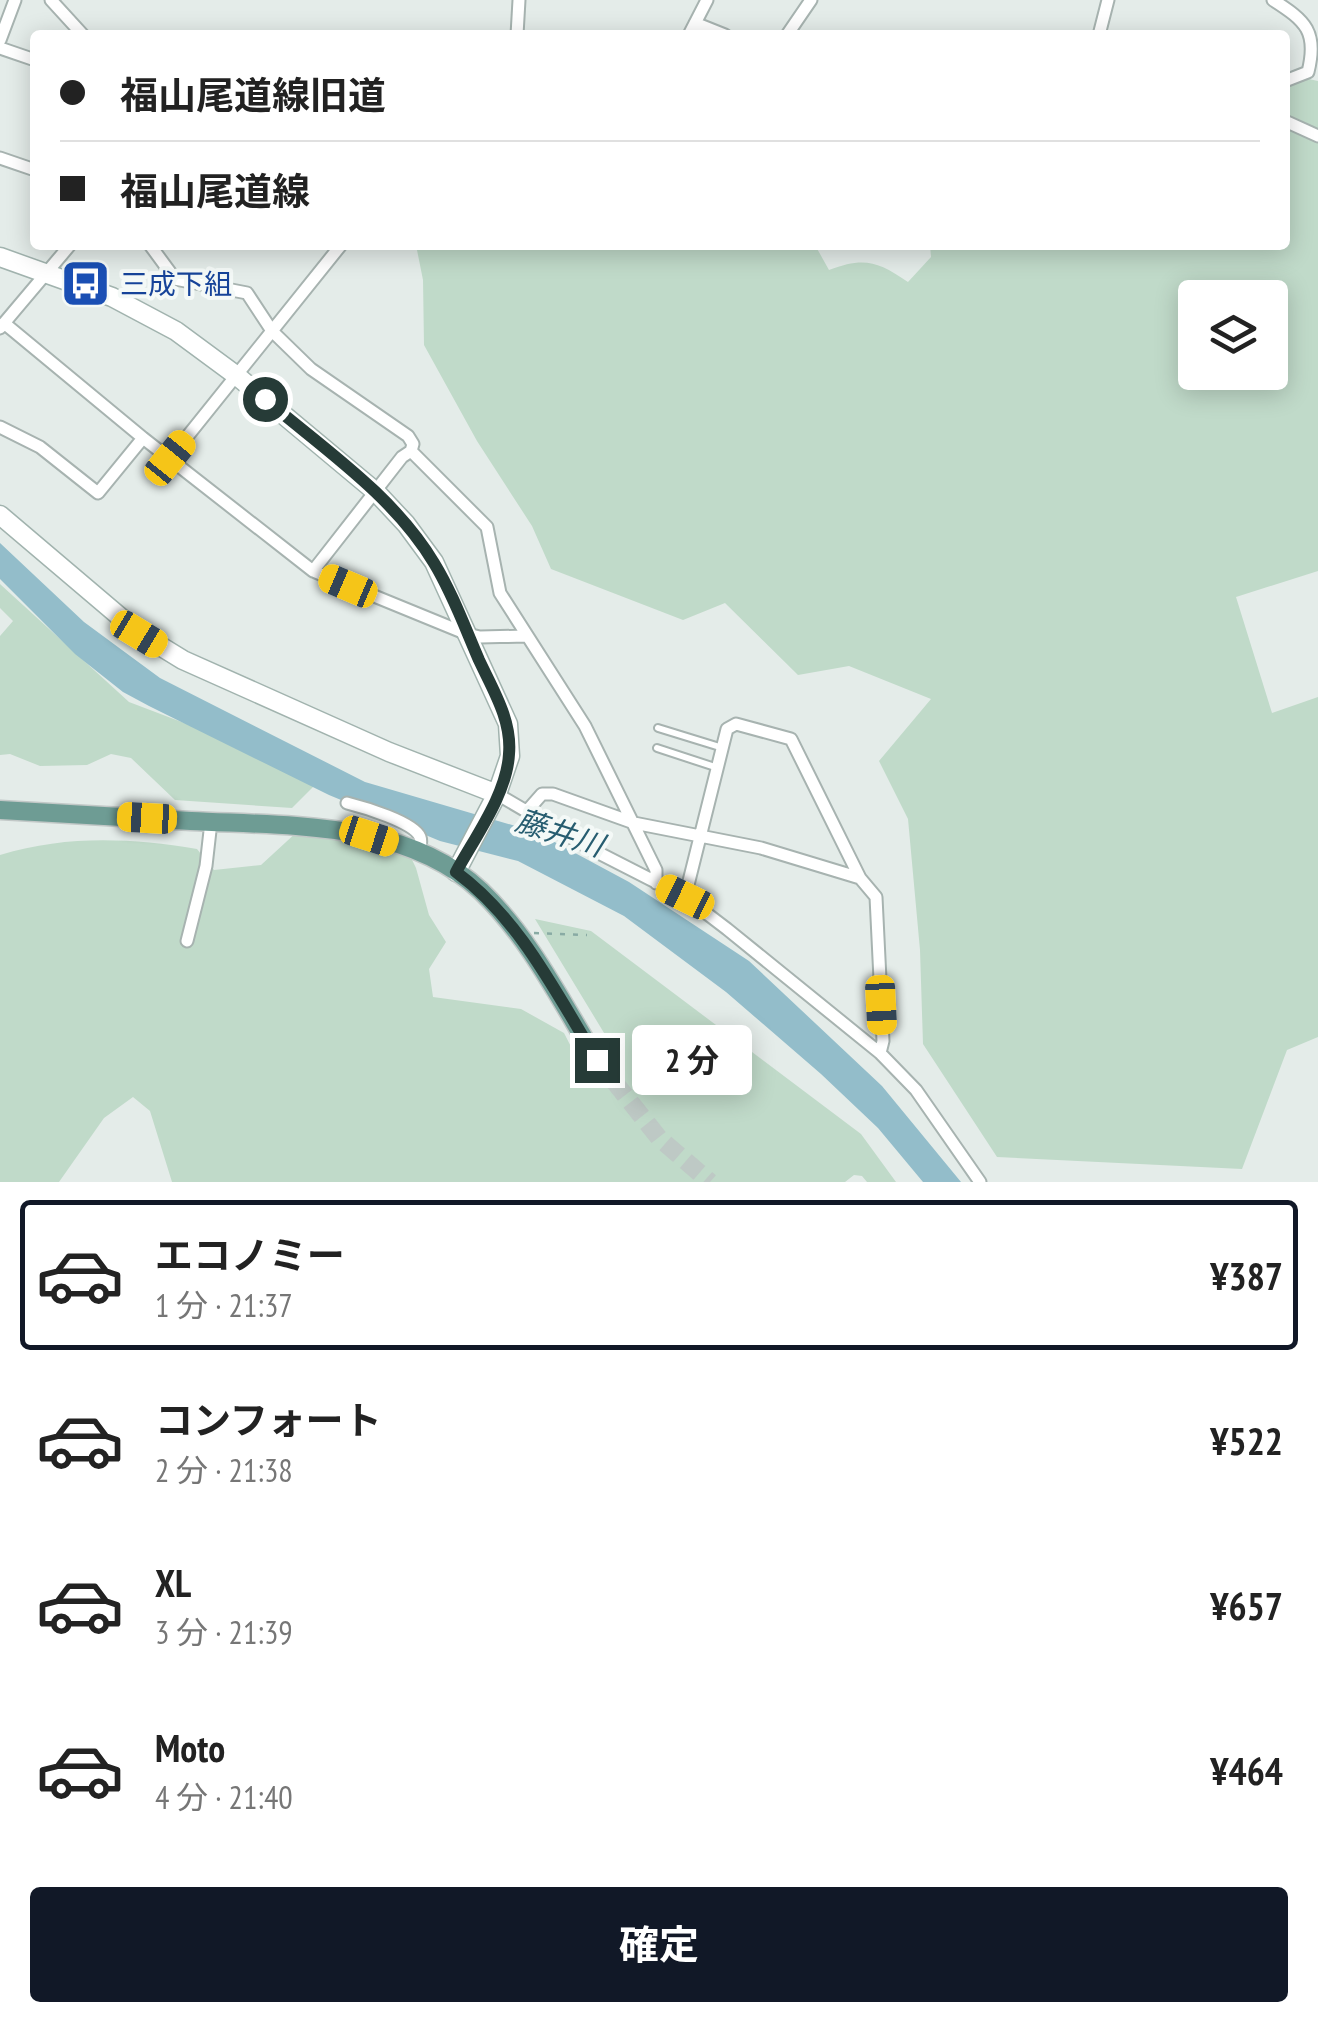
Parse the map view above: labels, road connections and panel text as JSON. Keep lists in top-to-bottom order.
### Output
{
  "water": ["藤井川"],
  "places": {
    "bus stop": ["三成下組"]
  },
  "page": {
    "banner": ["福山尾道線旧道", "福山尾道線"],
    "bubble": "2 分",
    "list": [
      {
        "name": "エコノミー",
        "note": "1 分 · 21:37",
        "value": "¥387"
      },
      {
        "name": "コンフォート",
        "note": "2 分 · 21:38",
        "value": "¥522"
      },
      {
        "name": "XL",
        "note": "3 分 · 21:39",
        "value": "¥657"
      },
      {
        "name": "Moto",
        "note": "4 分 · 21:40",
        "value": "¥464"
      }
    ],
    "buttons": "確定"
  }
}
